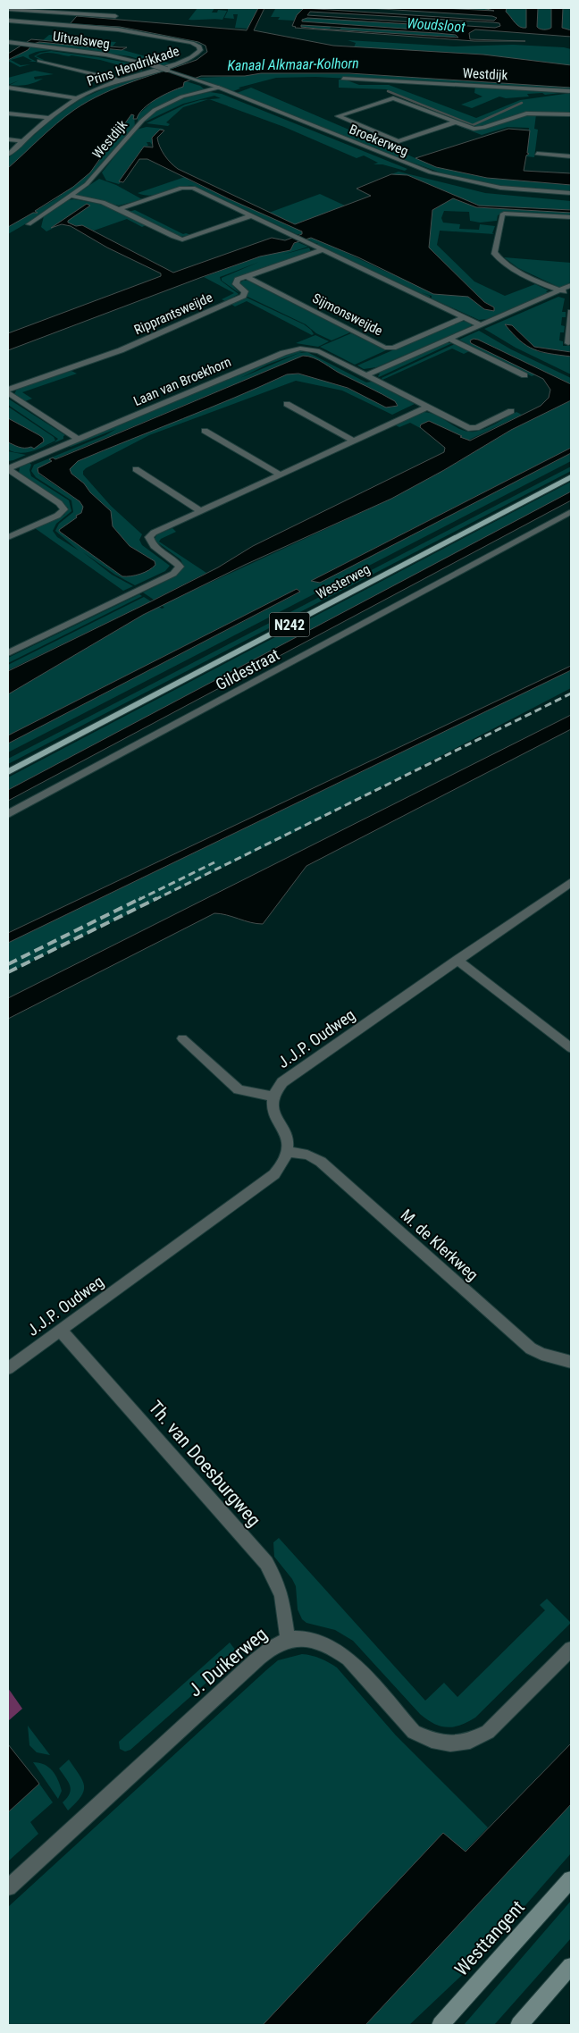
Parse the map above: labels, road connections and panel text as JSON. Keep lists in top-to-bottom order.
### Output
{
  "streets": {
    "main road": ["Westerweg", "N242", "Westtangent"],
    "street": [
      "Uitvalsweg",
      "Prins Hendrikkade",
      "Westdijk",
      "Broekerweg",
      "Ripprantsweijde",
      "Sijmonsweijde",
      "Laan van Broekhorn",
      "Gildestraat",
      "J.J.P. Oudweg",
      "M. de Klerkweg",
      "Th. van Doesburgweg",
      "J. Duikerweg"
    ]
  },
  "crossings": [
    ["Uitvalsweg", "Broekerweg"],
    ["Westdijk", "Broekerweg"],
    ["Ripprantsweijde", "Sijmonsweijde"],
    ["J.J.P. Oudweg", "M. de Klerkweg"],
    ["J.J.P. Oudweg", "Th. van Doesburgweg"],
    ["Th. van Doesburgweg", "J. Duikerweg"]
  ],
  "water": ["Woudsloot", "Kanaal Alkmaar-Kolhorn"]
}
